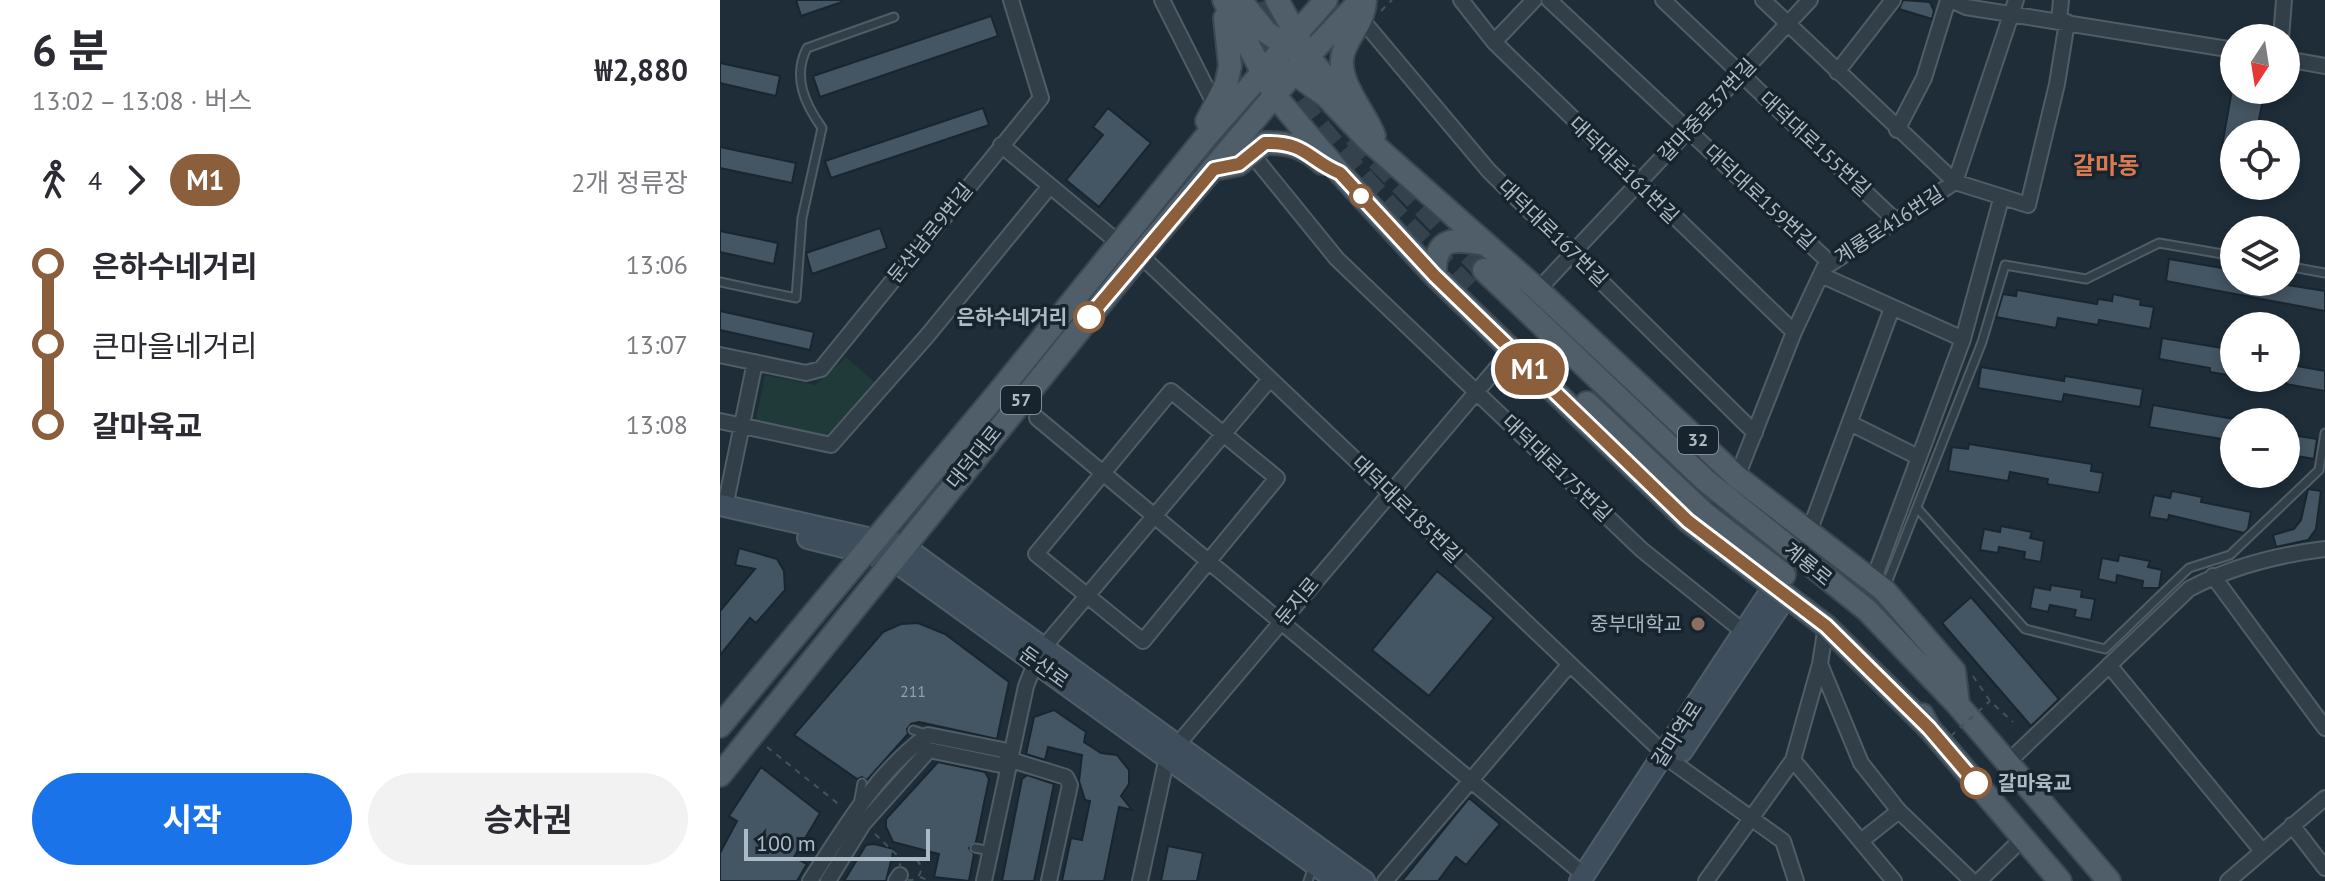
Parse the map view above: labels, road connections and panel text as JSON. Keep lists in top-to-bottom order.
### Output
{
  "streets": {
    "main road": [
      "57",
      "32",
      "대덕대로",
      "계룡로"
    ],
    "street": [
      "갈마중로37번길",
      "대덕대로155번길",
      "대덕대로161번길",
      "대덕대로159번길",
      "계룡로416번길",
      "둔산남로9번길",
      "대덕대로167번길",
      "대덕대로175번길",
      "대덕대로185번길",
      "둔지로",
      "둔산로",
      "갈마역로"
    ]
  },
  "crossings": [
    ["갈마중로37번길", "대덕대로155번길"],
    ["갈마중로37번길", "대덕대로161번길"],
    ["갈마중로37번길", "대덕대로159번길"],
    ["갈마중로37번길", "대덕대로167번길"],
    ["갈마중로37번길", "32"],
    ["대덕대로155번길", "계룡로416번길"],
    ["대덕대로161번길", "계룡로416번길"],
    ["대덕대로159번길", "계룡로416번길"],
    ["대덕대로159번길", "계룡로"],
    ["계룡로416번길", "대덕대로167번길"],
    ["계룡로416번길", "32"],
    ["대덕대로167번길", "대덕대로"],
    ["32", "대덕대로"],
    ["32", "계룡로"],
    ["32", "둔지로"],
    ["32", "갈마역로"],
    ["대덕대로", "대덕대로185번길"],
    ["대덕대로", "둔산로"],
    ["대덕대로175번길", "둔지로"],
    ["대덕대로175번길", "갈마역로"],
    ["대덕대로185번길", "둔지로"],
    ["대덕대로185번길", "둔산로"],
    ["대덕대로185번길", "갈마역로"],
    ["둔지로", "둔산로"]
  ],
  "districts": ["갈마동"],
  "places": ["은하수네거리", "중부대학교", "갈마육교"],
  "lines": ["bus line M1"],
  "house_numbers": ["211"],
  "scale_bar": "100 m",
  "north": "bottom",
  "page": {
    "heading": ["6 분", "13:02 – 13:08 · 버스", "₩2,880"],
    "on_map": "M1",
    "map_buttons": ["+", "−"],
    "legs": ["4", "M1", "2개 정류장"],
    "list": [
      {
        "name": "은하수네거리",
        "value": "13:06"
      },
      {
        "name": "큰마을네거리",
        "value": "13:07"
      },
      {
        "name": "갈마육교",
        "value": "13:08"
      }
    ],
    "buttons": ["시작", "승차권"],
    "scale": "100 m"
  }
}
